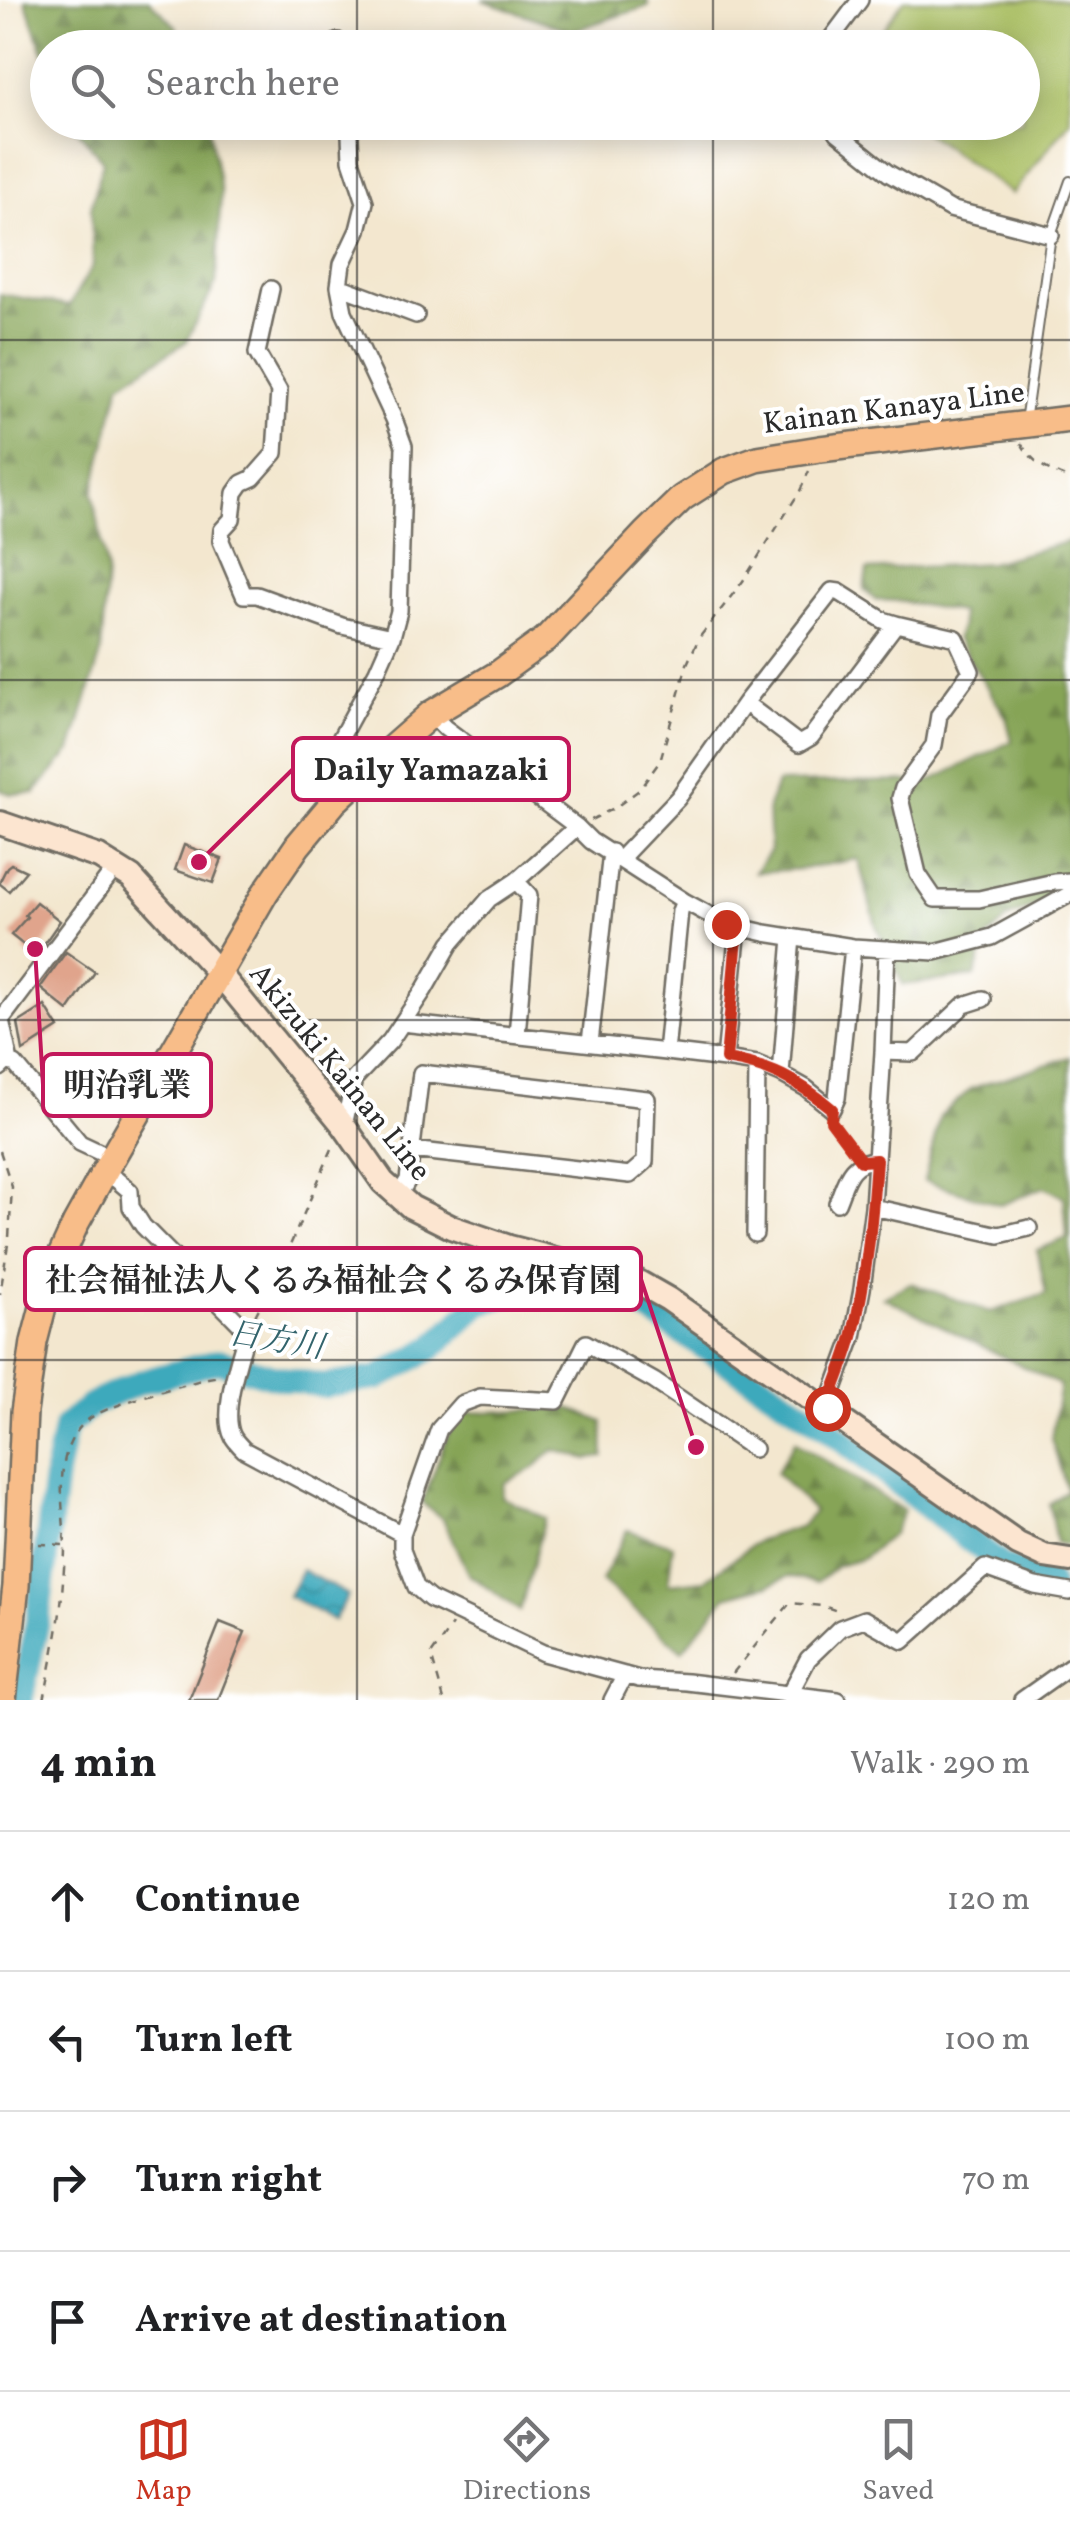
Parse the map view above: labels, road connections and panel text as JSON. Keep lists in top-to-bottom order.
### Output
{
  "streets": {
    "main road": ["Kainan Kanaya Line", "Akizuki Kainan Line"]
  },
  "crossings": [
    ["Kainan Kanaya Line", "Akizuki Kainan Line"]
  ],
  "water": ["日方川"],
  "places": ["Daily Yamazaki", "明治乳業", "社会福祉法人くるみ福祉会くるみ保育園"],
  "page": {
    "search": "Search here",
    "heading": ["4 min", "Walk · 290 m"],
    "list": [
      ["Continue", "120 m"],
      ["Turn left", "100 m"],
      ["Turn right", "70 m"],
      "Arrive at destination"
    ],
    "nav": ["Map", "Directions", "Saved"]
  }
}
